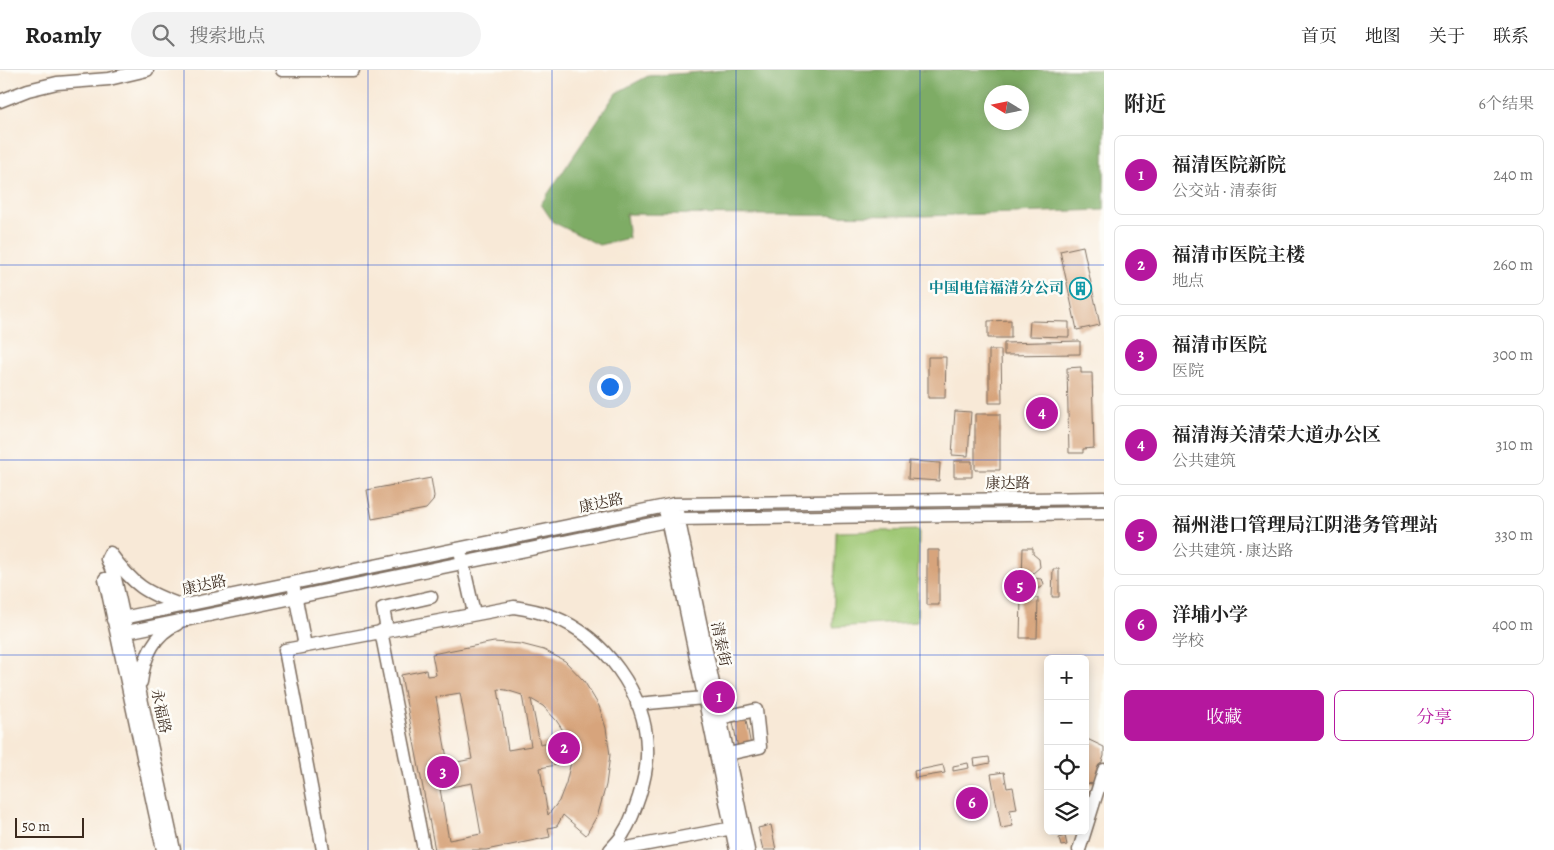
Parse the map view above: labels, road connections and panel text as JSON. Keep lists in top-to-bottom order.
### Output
{
  "streets": {
    "street": ["康达路", "清泰街", "永福路"]
  },
  "crossings": [
    ["康达路", "清泰街"],
    ["康达路", "永福路"]
  ],
  "places": {
    "building": ["中国电信福清分公司"]
  },
  "scale_bar": "50 m",
  "north": "left",
  "page": {
    "header": "Roamly",
    "search": "搜索地点",
    "nav": [
      "首页",
      "地图",
      "关于",
      "联系"
    ],
    "heading": ["附近", "6个结果"],
    "list": [
      {
        "mark": "1",
        "name": "福清医院新院",
        "note": "公交站 · 清泰街",
        "value": "240 m"
      },
      {
        "mark": "2",
        "name": "福清市医院主楼",
        "note": "地点",
        "value": "260 m"
      },
      {
        "mark": "3",
        "name": "福清市医院",
        "note": "医院",
        "value": "300 m"
      },
      {
        "mark": "4",
        "name": "福清海关清荣大道办公区",
        "note": "公共建筑",
        "value": "310 m"
      },
      {
        "mark": "5",
        "name": "福州港口管理局江阴港务管理站",
        "note": "公共建筑 · 康达路",
        "value": "330 m"
      },
      {
        "mark": "6",
        "name": "洋埔小学",
        "note": "学校",
        "value": "400 m"
      }
    ],
    "pins": [
      "4",
      "5",
      "1",
      "2",
      "3",
      "6"
    ],
    "map_buttons": ["+", "−"],
    "buttons": ["收藏", "分享"],
    "scale": "50 m"
  }
}
